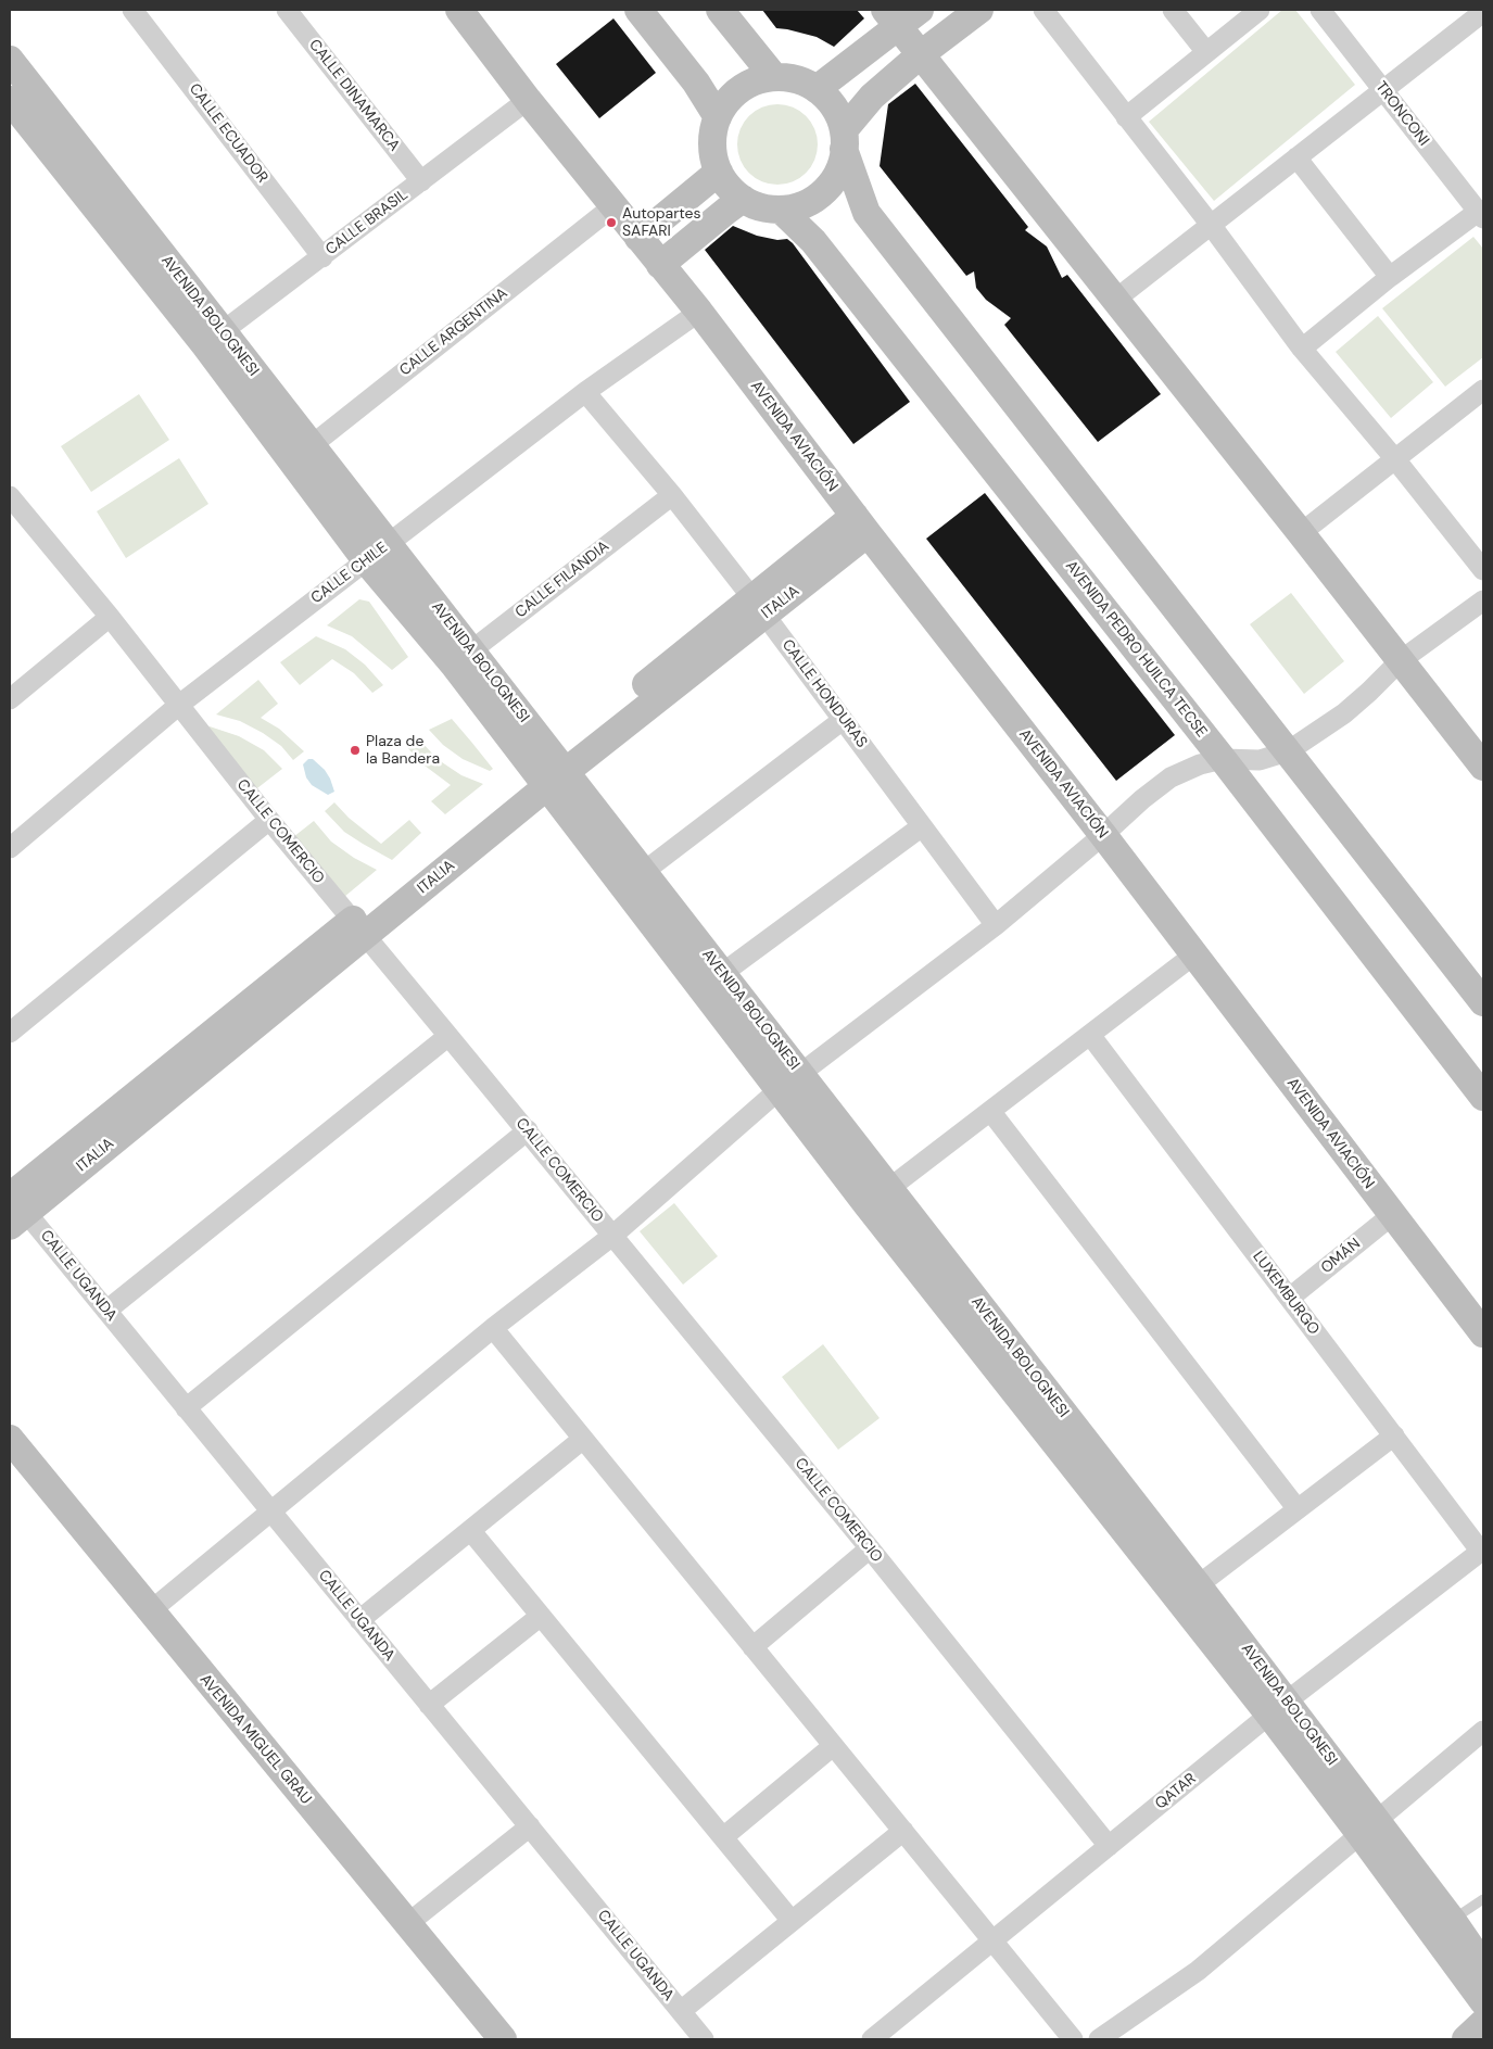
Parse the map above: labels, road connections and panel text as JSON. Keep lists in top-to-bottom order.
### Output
{
  "streets": {
    "street": [
      "CALLE DINAMARCA",
      "TRONCONI",
      "CALLE ECUADOR",
      "CALLE BRASIL",
      "AVENIDA BOLOGNESI",
      "CALLE ARGENTINA",
      "AVENIDA AVIACIÓN",
      "CALLE CHILE",
      "CALLE FILANDIA",
      "ITALIA",
      "AVENIDA PEDRO HUILCA TECSE",
      "CALLE HONDURAS",
      "CALLE COMERCIO",
      "OMÁN",
      "CALLE UGANDA",
      "LUXEMBURGO",
      "AVENIDA MIGUEL GRAU",
      "QATAR"
    ]
  },
  "crossings": [
    ["CALLE DINAMARCA", "CALLE BRASIL"],
    ["CALLE ECUADOR", "CALLE BRASIL"],
    ["CALLE BRASIL", "AVENIDA BOLOGNESI"],
    ["CALLE BRASIL", "AVENIDA AVIACIÓN"],
    ["AVENIDA BOLOGNESI", "CALLE ARGENTINA"],
    ["AVENIDA BOLOGNESI", "CALLE CHILE"],
    ["AVENIDA BOLOGNESI", "CALLE FILANDIA"],
    ["AVENIDA BOLOGNESI", "ITALIA"],
    ["AVENIDA BOLOGNESI", "QATAR"],
    ["CALLE ARGENTINA", "AVENIDA AVIACIÓN"],
    ["AVENIDA AVIACIÓN", "CALLE CHILE"],
    ["AVENIDA AVIACIÓN", "ITALIA"],
    ["AVENIDA AVIACIÓN", "OMÁN"],
    ["CALLE CHILE", "CALLE HONDURAS"],
    ["CALLE CHILE", "CALLE COMERCIO"],
    ["CALLE FILANDIA", "CALLE HONDURAS"],
    ["ITALIA", "CALLE HONDURAS"],
    ["ITALIA", "CALLE COMERCIO"],
    ["ITALIA", "CALLE UGANDA"],
    ["CALLE COMERCIO", "QATAR"],
    ["OMÁN", "LUXEMBURGO"],
    ["LUXEMBURGO", "QATAR"]
  ],
  "places": ["Autopartes SAFARI", "Plaza de la Bandera"]
}
